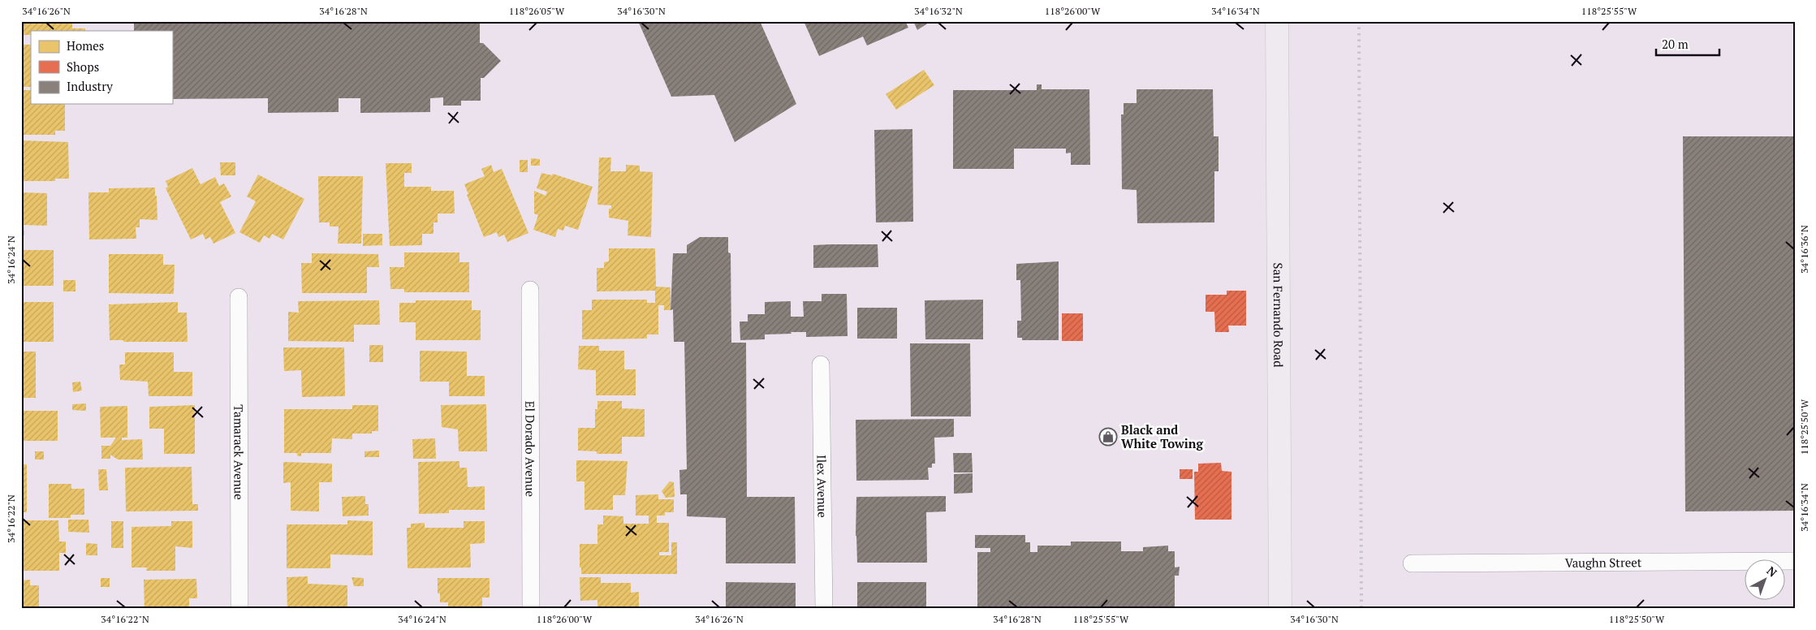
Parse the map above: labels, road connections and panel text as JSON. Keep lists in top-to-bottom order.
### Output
{
  "streets": {
    "main road": ["San Fernando Road"],
    "street": [
      "El Dorado Avenue",
      "Tamarack Avenue",
      "Ilex Avenue",
      "Vaughn Street"
    ]
  },
  "places": {
    "shop": ["Black and White Towing"]
  },
  "legend": ["Homes", "Shops", "Industry"],
  "scale_bar": "20 m",
  "north": "top right",
  "coordinates": [
    "34°16'26\"N",
    "34°16'28\"N",
    "118°26'05\"W",
    "34°16'30\"N",
    "34°16'32\"N",
    "118°26'00\"W",
    "34°16'34\"N",
    "118°25'55\"W",
    "34°16'36\"N",
    "34°16'24\"N",
    "118°25'50\"W",
    "34°16'22\"N"
  ]
}
